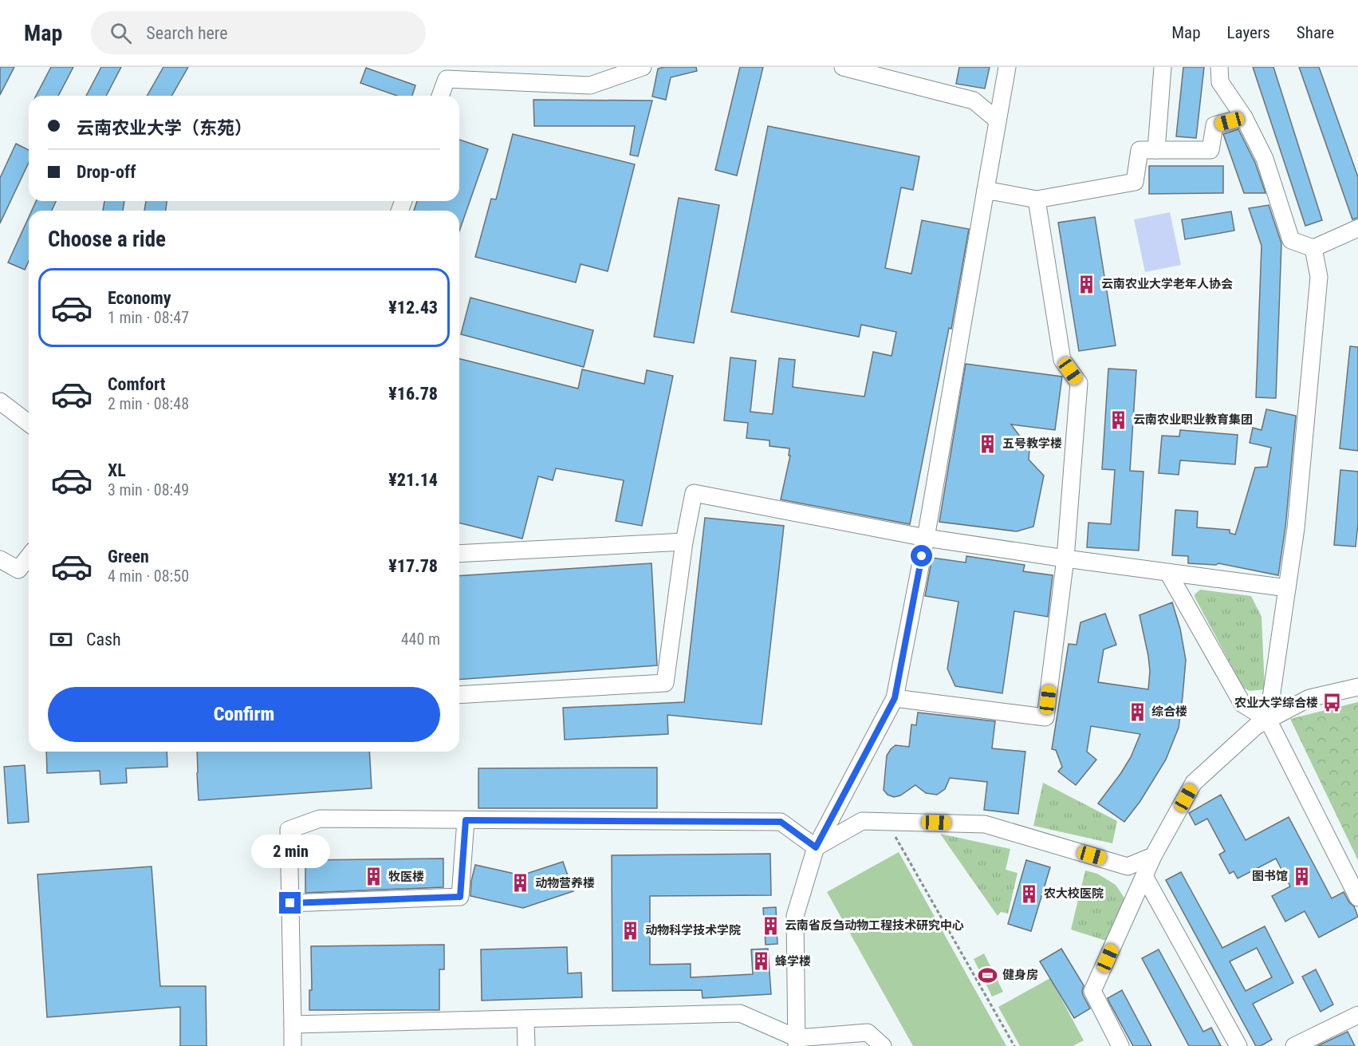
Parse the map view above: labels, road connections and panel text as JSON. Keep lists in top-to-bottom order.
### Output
{
  "places": {
    "building": [
      "云南农业大学老年人协会",
      "云南农业职业教育集团",
      "五号教学楼",
      "综合楼",
      "图书馆",
      "牧医楼",
      "动物营养楼",
      "农大校医院",
      "云南省反刍动物工程技术研究中心",
      "动物科学技术学院",
      "蜂学楼"
    ],
    "bus stop": ["农业大学综合楼"],
    "sports": ["健身房"]
  },
  "page": {
    "header": "Map",
    "search": "Search here",
    "nav": ["Map", "Layers", "Share"],
    "banner": ["云南农业大学（东苑）", "Drop-off"],
    "heading": "Choose a ride",
    "list": [
      {
        "name": "Economy",
        "note": "1 min · 08:47",
        "value": "¥12.43"
      },
      {
        "name": "Comfort",
        "note": "2 min · 08:48",
        "value": "¥16.78"
      },
      {
        "name": "XL",
        "note": "3 min · 08:49",
        "value": "¥21.14"
      },
      {
        "name": "Green",
        "note": "4 min · 08:50",
        "value": "¥17.78"
      }
    ],
    "pay": ["Cash", "440 m"],
    "buttons": "Confirm",
    "bubble": "2 min"
  }
}
